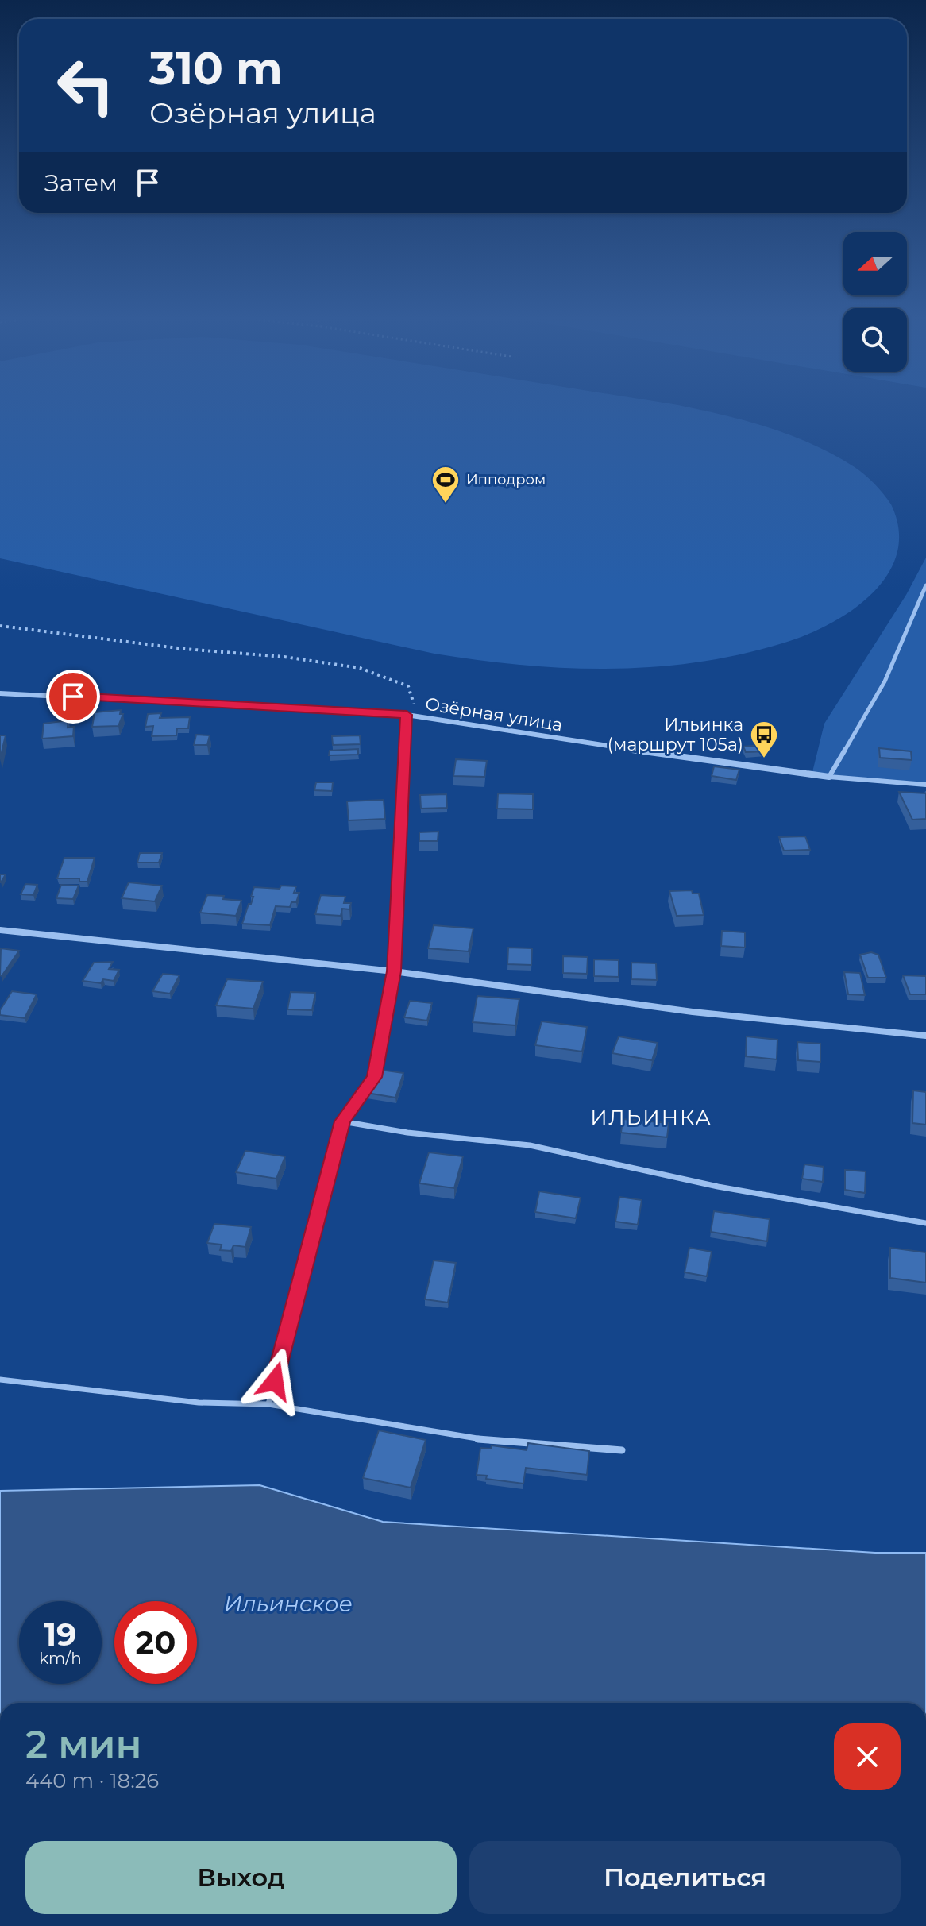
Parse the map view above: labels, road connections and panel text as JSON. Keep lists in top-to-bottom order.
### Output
{
  "streets": {
    "street": ["Озёрная улица"]
  },
  "districts": ["ИЛЬИНКА"],
  "water": ["Ильинское"],
  "places": {
    "sports": ["Ипподром"],
    "bus stop": ["Ильинка (маршрут 105а)"]
  },
  "north": "left",
  "page": {
    "turn": ["310 m", "Озёрная улица"],
    "then": "Затем",
    "speed": "19 km/h",
    "limit": "20",
    "heading": ["2 мин", "440 m · 18:26"],
    "buttons": ["Выход", "Поделиться"]
  }
}
